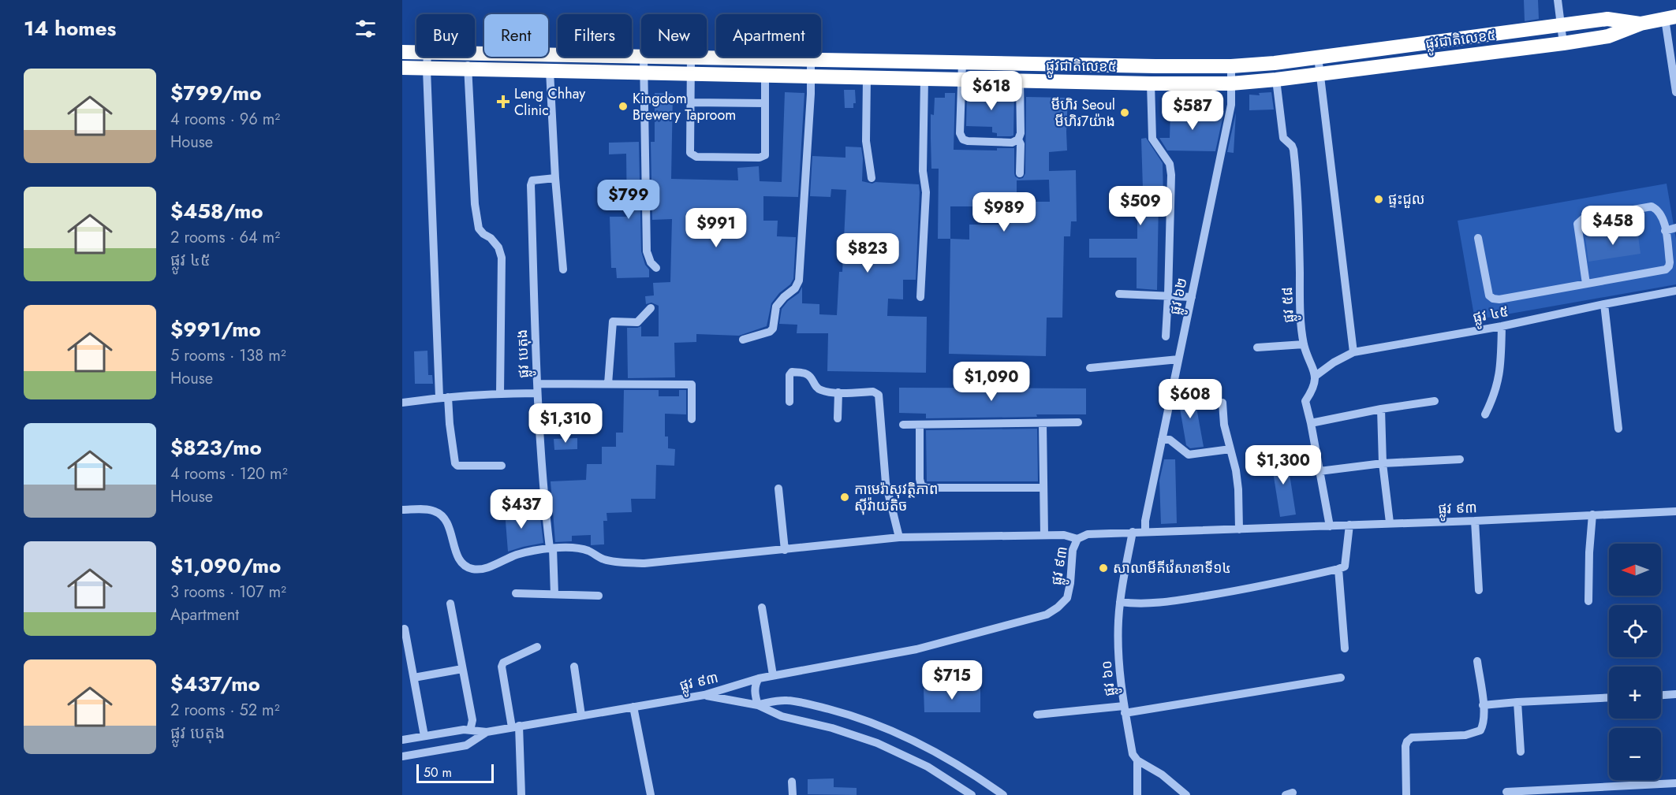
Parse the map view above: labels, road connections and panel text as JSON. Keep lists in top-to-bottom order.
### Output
{
  "streets": {
    "highway": ["ផ្លូវជាតិលេខ៥"],
    "street": [
      "ផ្លូវ ៦២",
      "ផ្លូវ ៥៨",
      "ផ្លូវ ៤៥",
      "ផ្លូវ បេតុង",
      "ផ្លូវ ៩៣",
      "ផ្លូវ ៦០"
    ]
  },
  "crossings": [
    ["ផ្លូវជាតិលេខ៥", "ផ្លូវ ៦២"],
    ["ផ្លូវជាតិលេខ៥", "ផ្លូវ ៥៨"],
    ["ផ្លូវ ៦២", "ផ្លូវ ៩៣"],
    ["ផ្លូវ ៥៨", "ផ្លូវ ៤៥"],
    ["ផ្លូវ ៩៣", "ផ្លូវ ៦០"]
  ],
  "places": {
    "health": ["Leng Chhay Clinic"],
    "other": [
      "Kingdom Brewery Taproom",
      "មីហិរ Seoul មីហិរ7យ៉ាង",
      "ផ្ទះជួល",
      "កាមេរ៉ាសុវត្ថិភាព ស៊ីវ៉ាយតិច",
      "សាលាមីគីវ៉េសាខាទី១៤"
    ]
  },
  "scale_bar": "50 m",
  "north": "left",
  "page": {
    "heading": "14 homes",
    "chip": [
      "Buy",
      "Rent",
      "Filters",
      "New",
      "Apartment"
    ],
    "list": [
      {
        "name": "$799/mo",
        "note": "4 rooms · 96 m² · House"
      },
      {
        "name": "$458/mo",
        "note": "2 rooms · 64 m² · ផ្លូវ ៤៥"
      },
      {
        "name": "$991/mo",
        "note": "5 rooms · 138 m² · House"
      },
      {
        "name": "$823/mo",
        "note": "4 rooms · 120 m² · House"
      },
      {
        "name": "$1,090/mo",
        "note": "3 rooms · 107 m² · Apartment"
      },
      {
        "name": "$437/mo",
        "note": "2 rooms · 52 m² · ផ្លូវ បេតុង"
      }
    ],
    "price": [
      "$618",
      "$587",
      "$799",
      "$509",
      "$989",
      "$458",
      "$991",
      "$823",
      "$1,090",
      "$608",
      "$1,310",
      "$1,300",
      "$437",
      "$715"
    ],
    "map_buttons": ["+", "−"],
    "scale": "50 m"
  }
}
